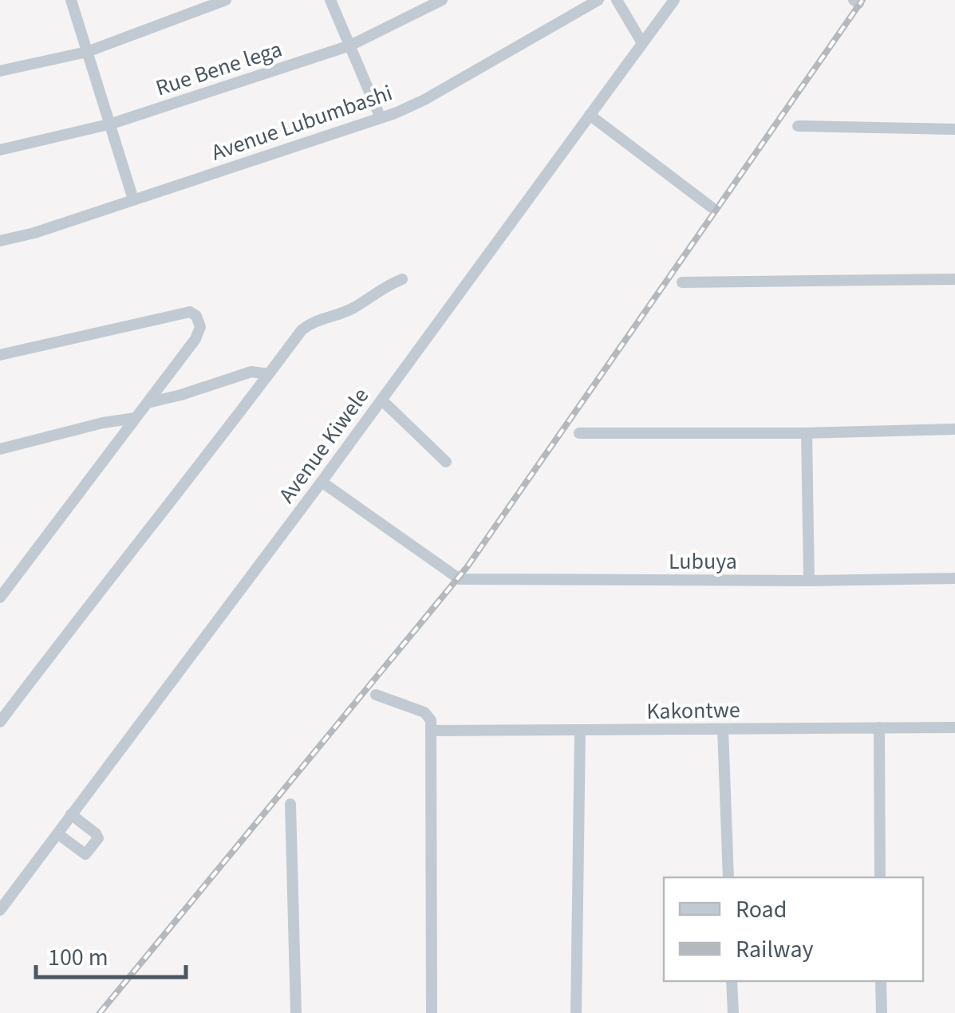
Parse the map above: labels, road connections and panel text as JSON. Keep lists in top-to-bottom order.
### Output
{
  "streets": {
    "street": [
      "Rue Bene lega",
      "Avenue Lubumbashi",
      "Avenue Kiwele",
      "Lubuya",
      "Kakontwe"
    ]
  },
  "crossings": [
    ["Avenue Kiwele", "Lubuya"]
  ],
  "legend": ["Road", "Railway"],
  "scale_bar": "100 m"
}
